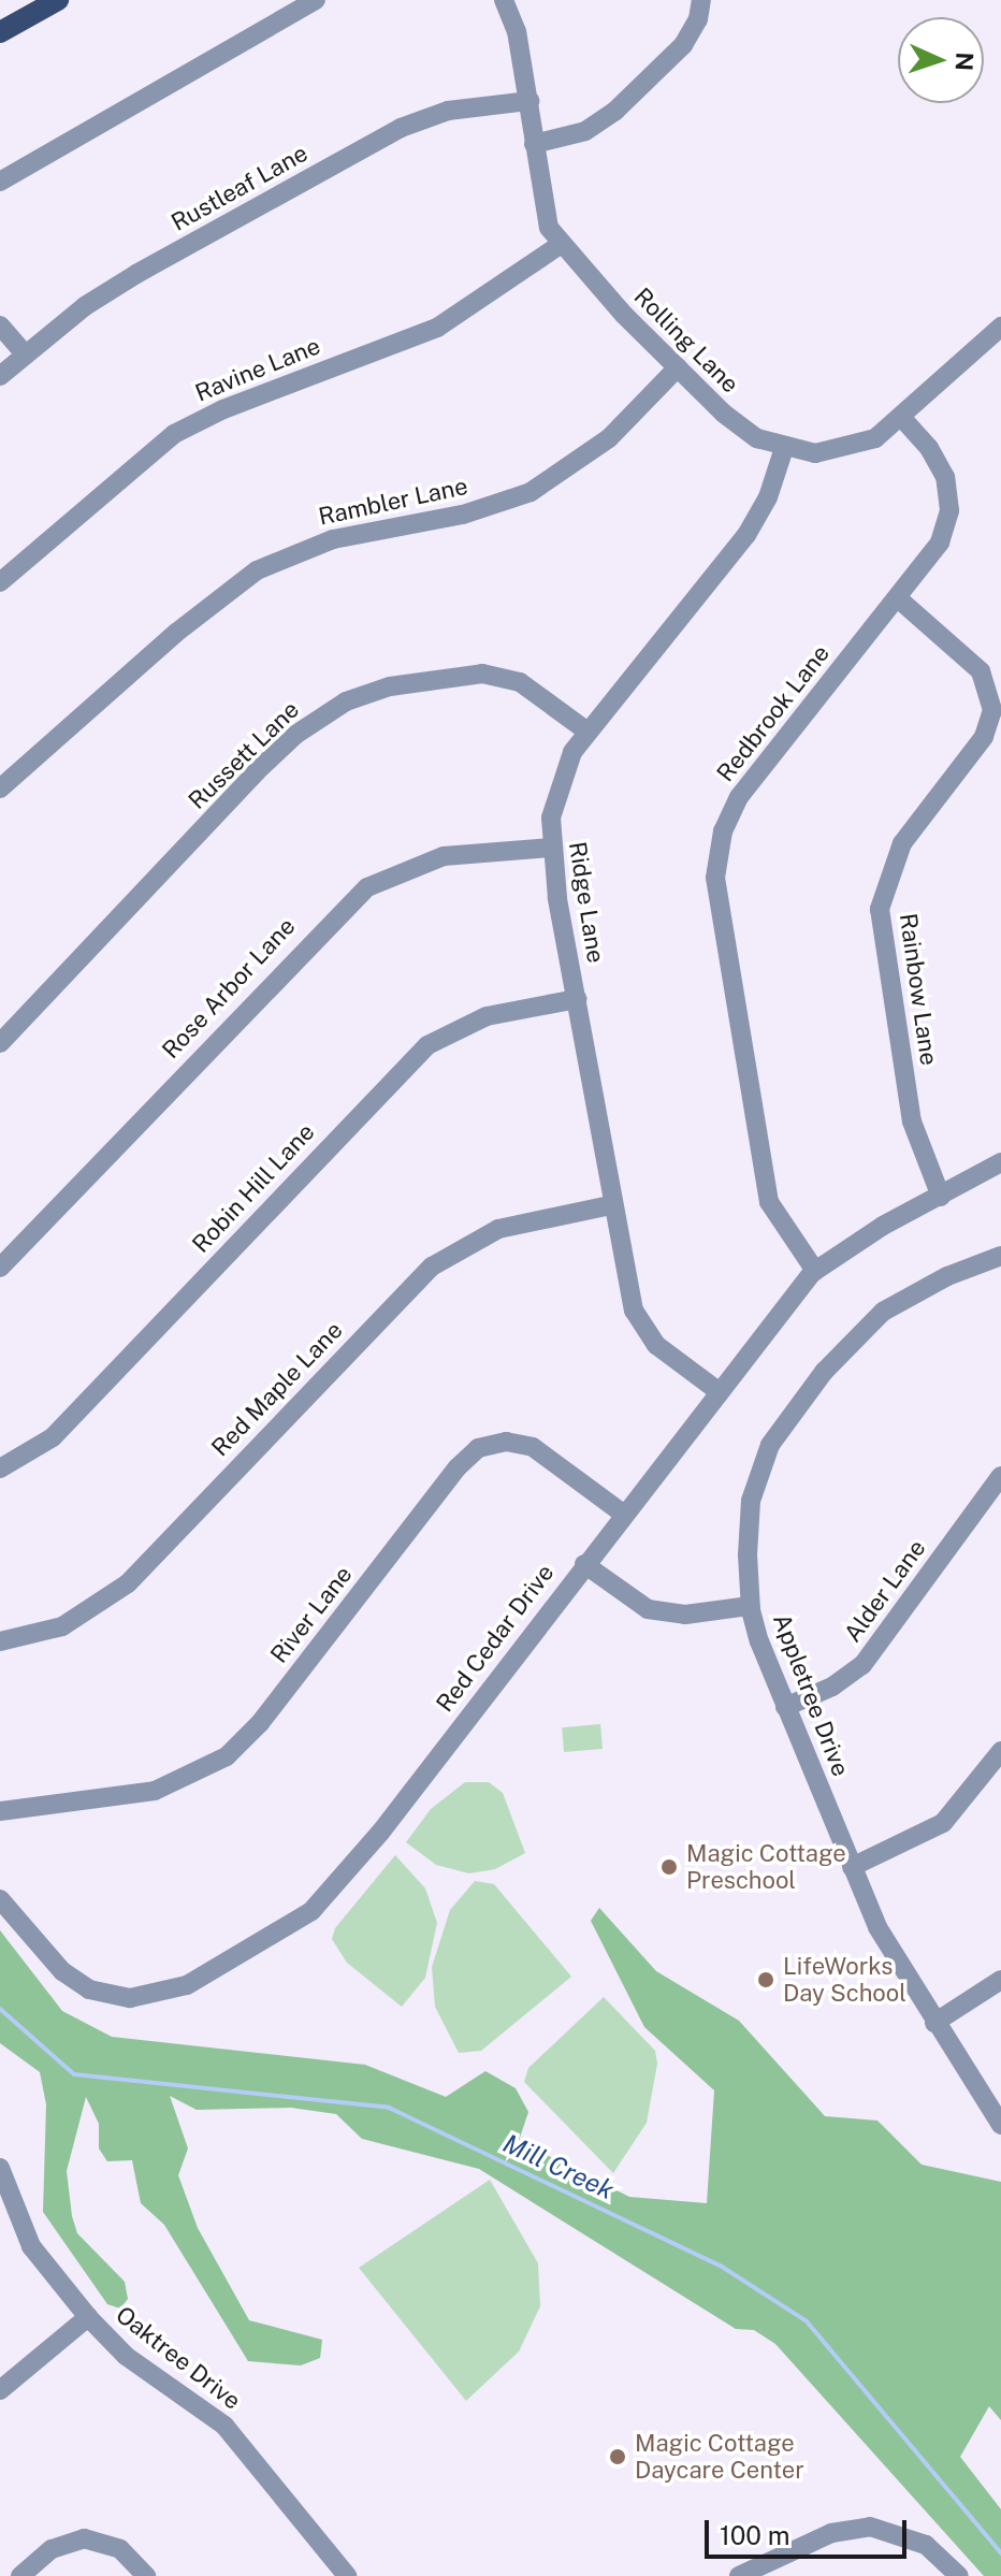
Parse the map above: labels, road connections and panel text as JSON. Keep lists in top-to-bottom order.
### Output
{
  "streets": {
    "street": [
      "Rustleaf Lane",
      "Rolling Lane",
      "Ravine Lane",
      "Rambler Lane",
      "Redbrook Lane",
      "Russett Lane",
      "Ridge Lane",
      "Rose Arbor Lane",
      "Rainbow Lane",
      "Robin Hill Lane",
      "Red Maple Lane",
      "Alder Lane",
      "River Lane",
      "Red Cedar Drive",
      "Appletree Drive",
      "Oaktree Drive"
    ]
  },
  "crossings": [
    ["Rustleaf Lane", "Rolling Lane"],
    ["Rolling Lane", "Ravine Lane"],
    ["Rolling Lane", "Rambler Lane"],
    ["Rolling Lane", "Redbrook Lane"],
    ["Rolling Lane", "Ridge Lane"],
    ["Redbrook Lane", "Rainbow Lane"],
    ["Redbrook Lane", "Red Cedar Drive"],
    ["Russett Lane", "Ridge Lane"],
    ["Ridge Lane", "Rose Arbor Lane"],
    ["Ridge Lane", "Robin Hill Lane"],
    ["Ridge Lane", "Red Maple Lane"],
    ["Ridge Lane", "Red Cedar Drive"],
    ["Rainbow Lane", "Red Cedar Drive"],
    ["Alder Lane", "Appletree Drive"],
    ["River Lane", "Red Cedar Drive"]
  ],
  "water": ["Mill Creek"],
  "places": ["Magic Cottage Preschool", "LifeWorks Day School", "Magic Cottage Daycare Center"],
  "scale_bar": "100 m",
  "north": "right"
}
